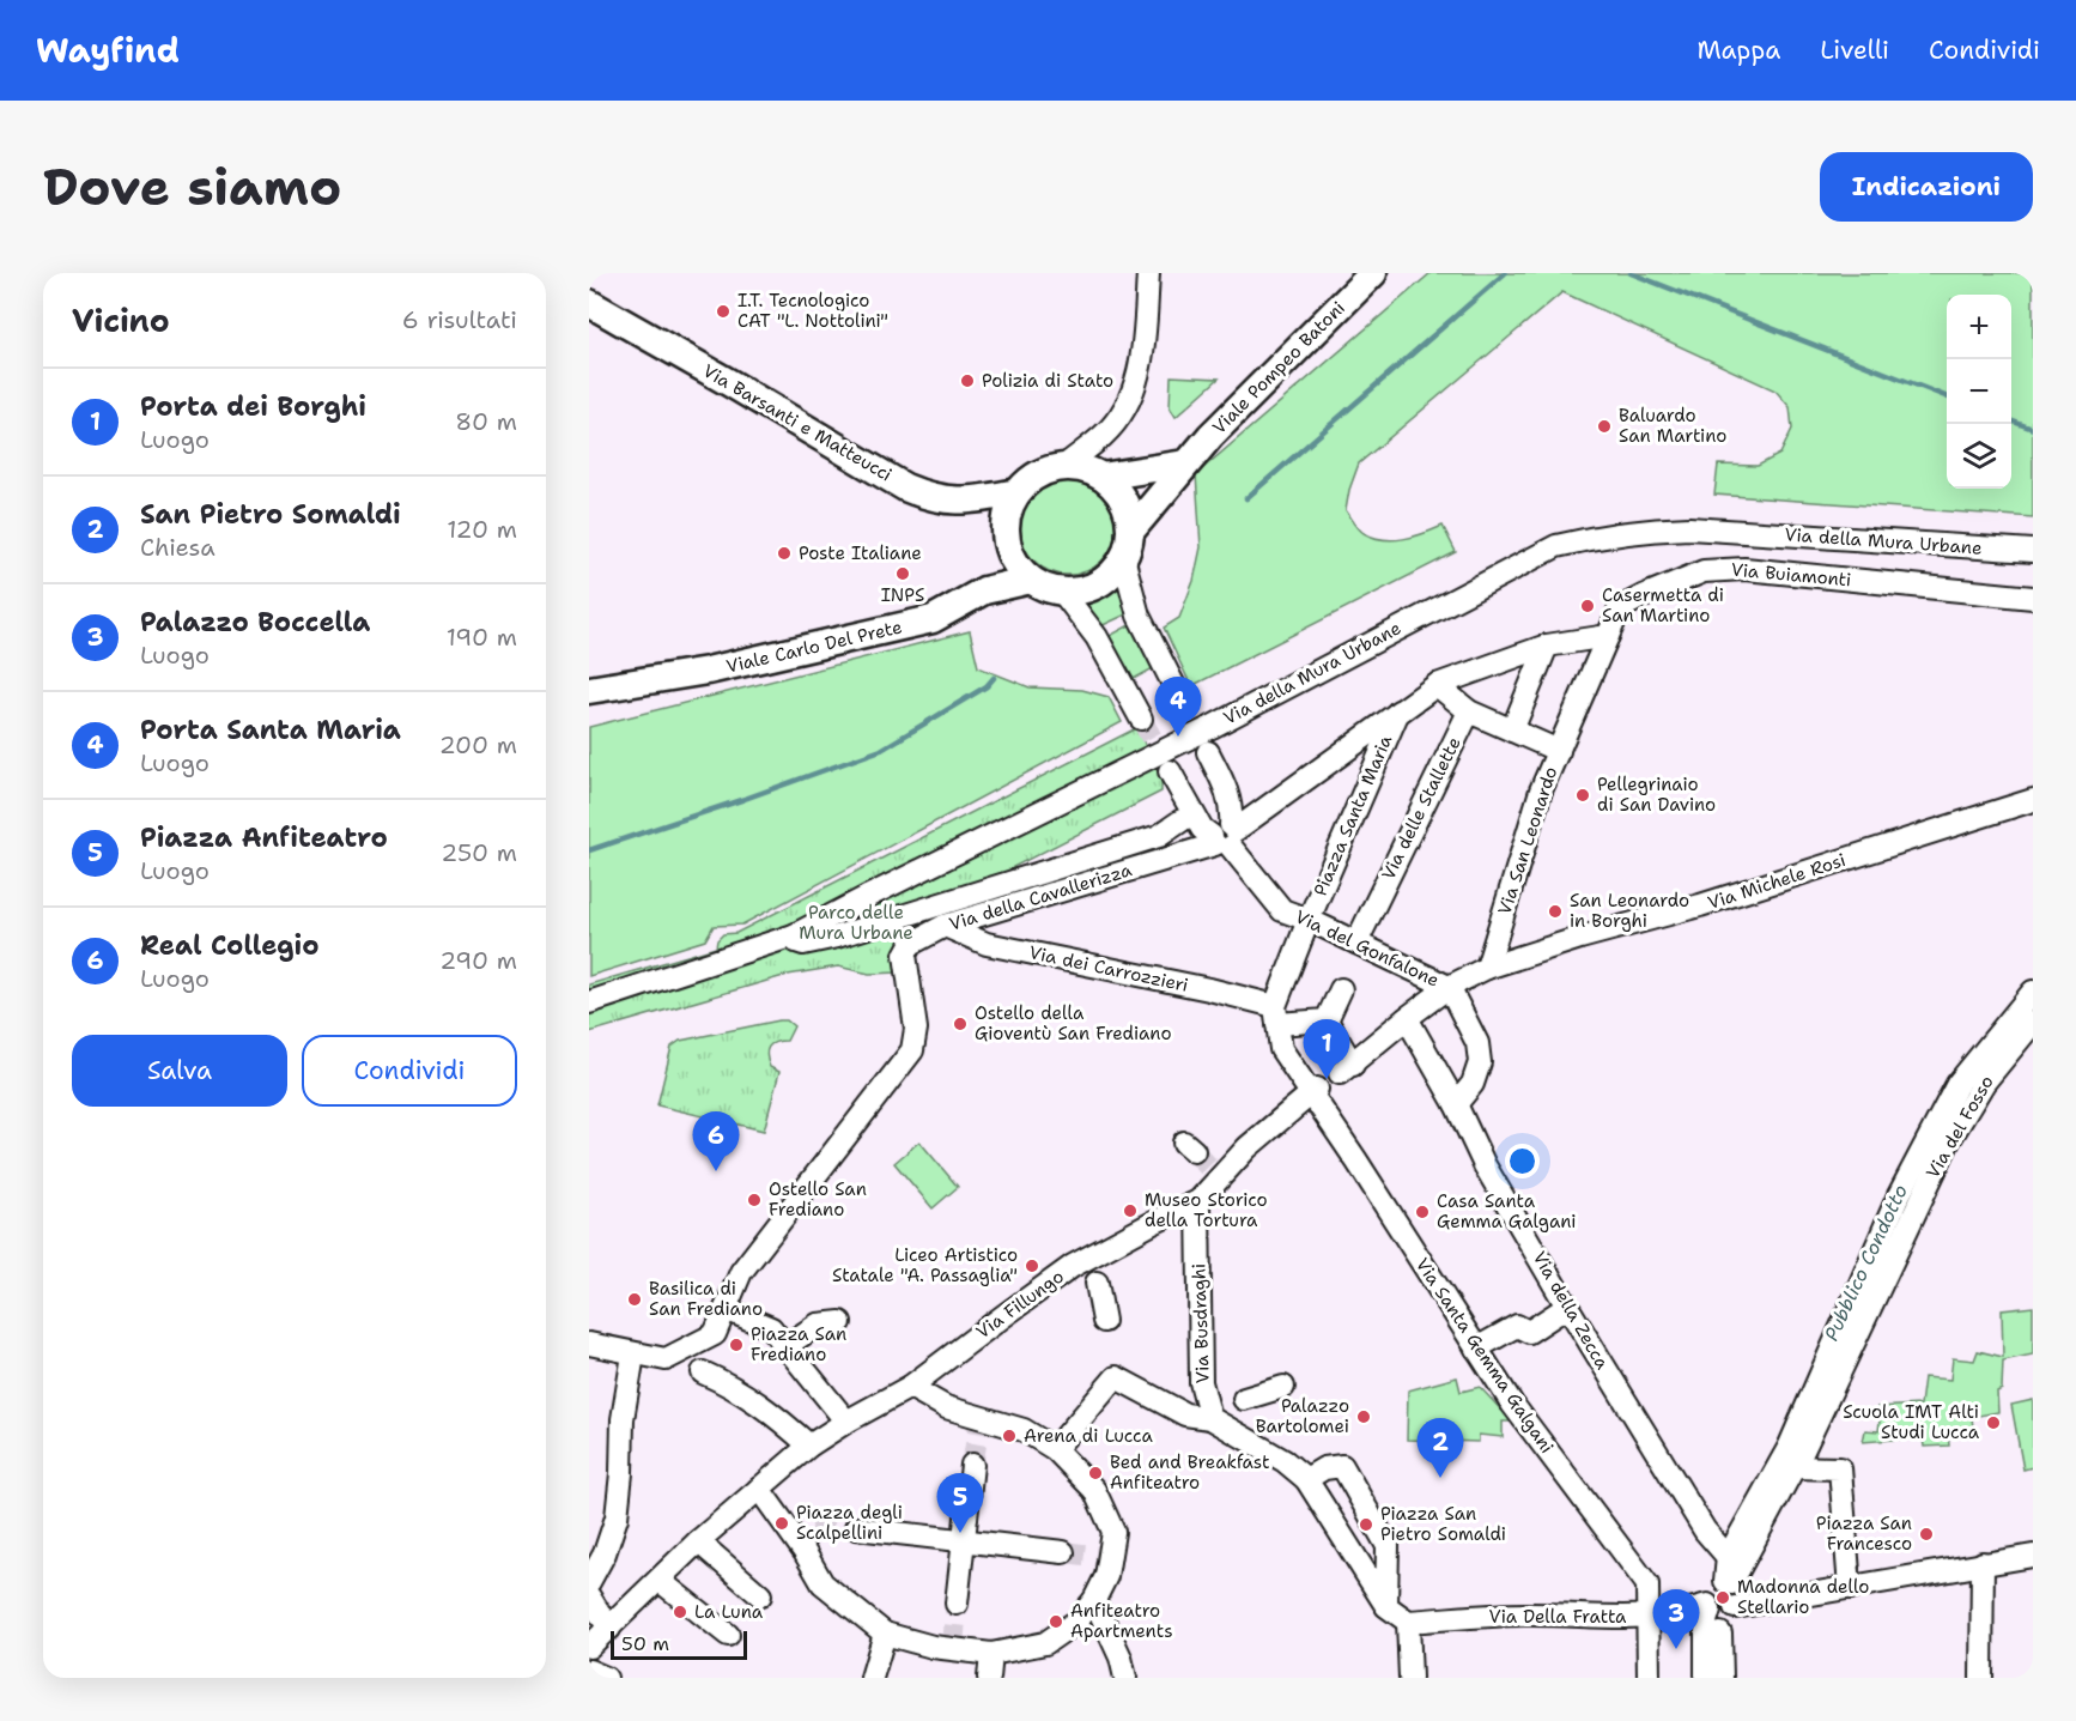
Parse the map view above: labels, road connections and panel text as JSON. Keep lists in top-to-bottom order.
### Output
{
  "streets": {
    "main road": ["Viale Pompeo Batoni", "Via Barsanti e Matteucci", "Viale Carlo Del Prete"],
    "street": [
      "Via della Mura Urbane",
      "Via Buiamonti",
      "Via delle Stallette",
      "Piazza Santa Maria",
      "Via San Leonardo",
      "Via Michele Rosi",
      "Via della Cavallerizza",
      "Via del Gonfalone",
      "Via dei Carrozzieri",
      "Via del Fosso",
      "Via Fillungo",
      "Via della Zecca",
      "Via Busdraghi",
      "Via Santa Gemma Galgani",
      "Via Della Fratta"
    ]
  },
  "crossings": [
    ["Viale Pompeo Batoni", "Via Barsanti e Matteucci"],
    ["Viale Pompeo Batoni", "Viale Carlo Del Prete"],
    ["Via Barsanti e Matteucci", "Viale Carlo Del Prete"],
    ["Via Buiamonti", "Via San Leonardo"],
    ["Via delle Stallette", "Via del Gonfalone"],
    ["Piazza Santa Maria", "Via della Cavallerizza"],
    ["Piazza Santa Maria", "Via del Gonfalone"],
    ["Via San Leonardo", "Via Michele Rosi"],
    ["Via Michele Rosi", "Via del Gonfalone"],
    ["Via Michele Rosi", "Via dei Carrozzieri"],
    ["Via Michele Rosi", "Via della Zecca"],
    ["Via della Cavallerizza", "Via del Gonfalone"],
    ["Via della Cavallerizza", "Via dei Carrozzieri"],
    ["Via del Fosso", "Via della Zecca"],
    ["Via del Fosso", "Via Della Fratta"],
    ["Via Fillungo", "Via Busdraghi"],
    ["Via Fillungo", "Via Santa Gemma Galgani"],
    ["Via Santa Gemma Galgani", "Via Della Fratta"]
  ],
  "water": ["Pubblico Condotto"],
  "parks": ["Parco delle Mura Urbane"],
  "places": [
    "I.T. Tecnologico CAT \"L. Nottolini\"",
    "Polizia di Stato",
    "Baluardo San Martino",
    "Poste Italiane",
    "INPS",
    "Casermetta di San Martino",
    "Pellegrinaio di San Davino",
    "San Leonardo in Borghi",
    "Ostello della Gioventù San Frediano",
    "Ostello San Frediano",
    "Museo Storico della Tortura",
    "Casa Santa Gemma Galgani",
    "Liceo Artistico Statale \"A. Passaglia\"",
    "Basilica di San Frediano",
    "Piazza San Frediano",
    "Palazzo Bartolomei",
    "Scuola IMT Alti Studi Lucca",
    "Arena di Lucca",
    "Bed and Breakfast Anfiteatro",
    "Piazza degli Scalpellini",
    "Piazza San Pietro Somaldi",
    "Piazza San Francesco",
    "Madonna dello Stellario",
    "La Luna",
    "Anfiteatro Apartments"
  ],
  "scale_bar": "50 m",
  "page": {
    "header": "Wayfind",
    "nav": ["Mappa", "Livelli", "Condividi"],
    "buttons": [
      "Indicazioni",
      ["Salva", "Condividi"]
    ],
    "title": "Dove siamo",
    "heading": ["Vicino", "6 risultati"],
    "map_buttons": ["+", "−"],
    "list": [
      {
        "mark": "1",
        "name": "Porta dei Borghi",
        "note": "Luogo",
        "value": "80 m"
      },
      {
        "mark": "2",
        "name": "San Pietro Somaldi",
        "note": "Chiesa",
        "value": "120 m"
      },
      {
        "mark": "3",
        "name": "Palazzo Boccella",
        "note": "Luogo",
        "value": "190 m"
      },
      {
        "mark": "4",
        "name": "Porta Santa Maria",
        "note": "Luogo",
        "value": "200 m"
      },
      {
        "mark": "5",
        "name": "Piazza Anfiteatro",
        "note": "Luogo",
        "value": "250 m"
      },
      {
        "mark": "6",
        "name": "Real Collegio",
        "note": "Luogo",
        "value": "290 m"
      }
    ],
    "pins": [
      "4",
      "1",
      "6",
      "2",
      "5",
      "3"
    ],
    "scale": "50 m"
  }
}
